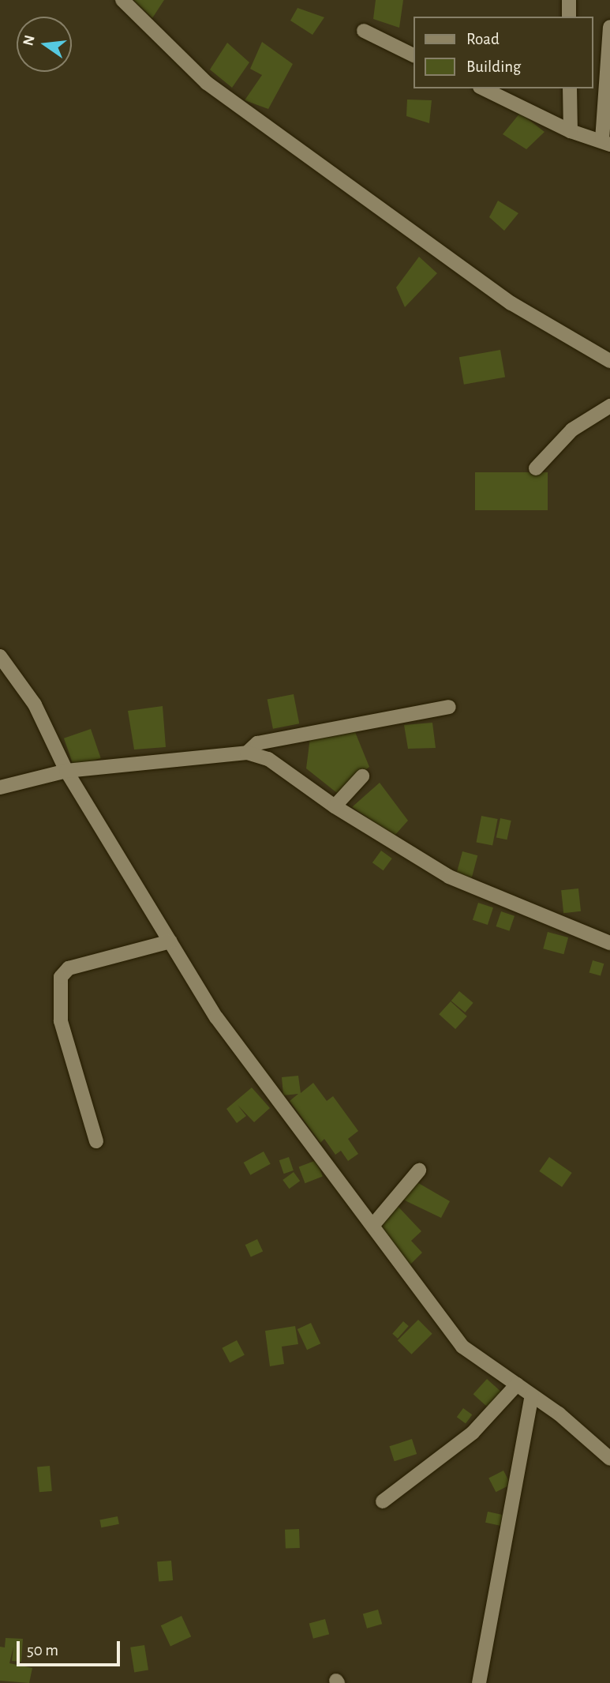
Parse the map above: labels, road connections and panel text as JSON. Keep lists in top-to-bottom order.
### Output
{
  "legend": ["Road", "Building"],
  "scale_bar": "50 m",
  "north": "left"
}
